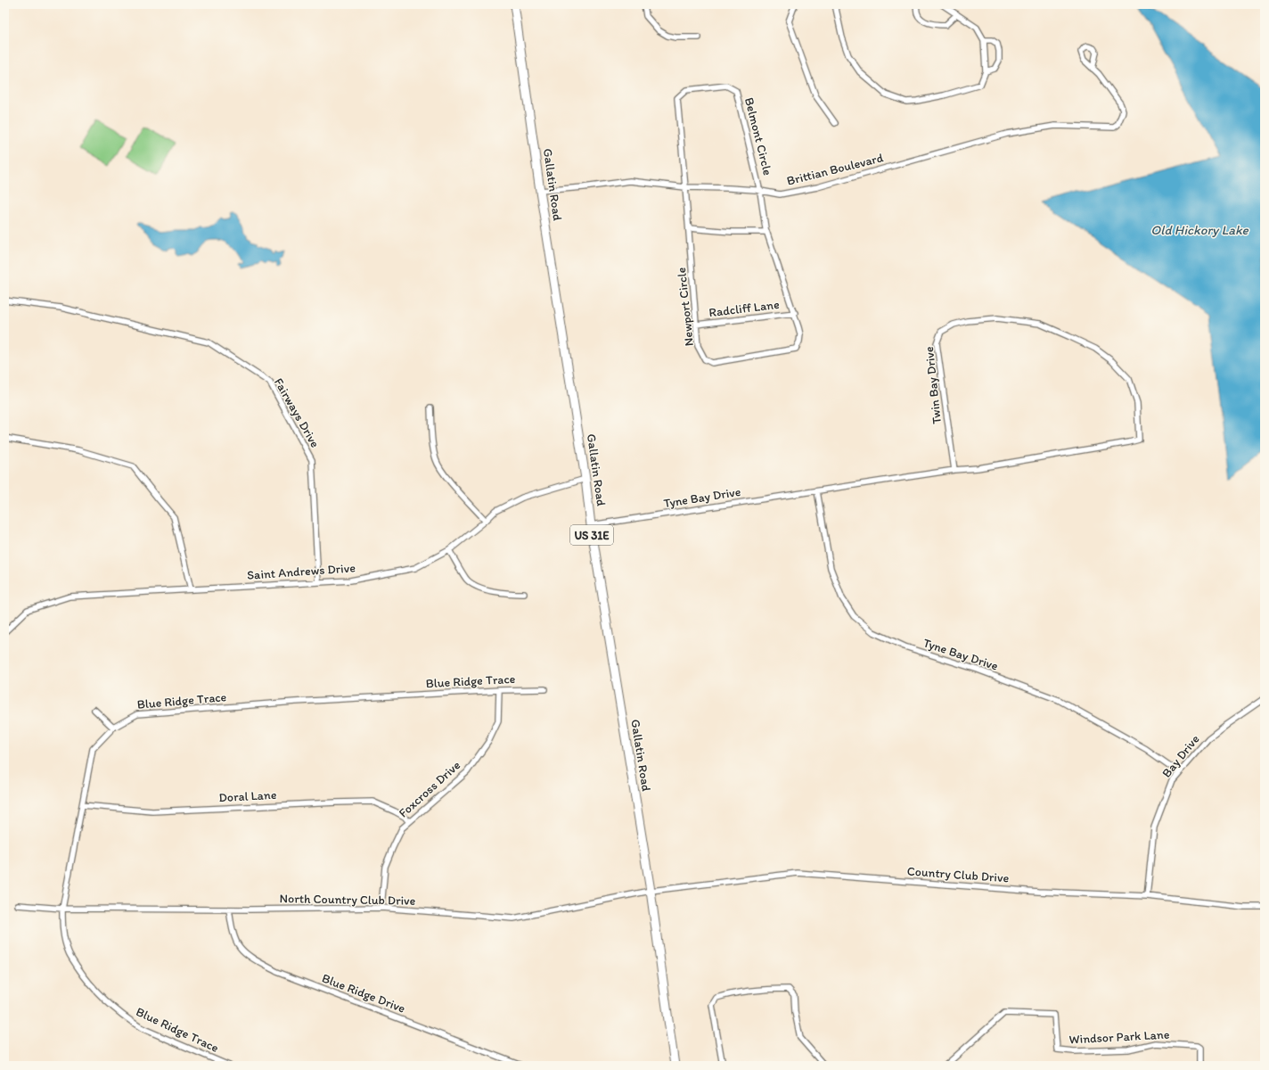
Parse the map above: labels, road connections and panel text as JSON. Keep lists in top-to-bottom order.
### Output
{
  "streets": {
    "main road": ["Gallatin Road", "US 31E"],
    "street": [
      "Belmont Circle",
      "Brittian Boulevard",
      "Newport Circle",
      "Radcliff Lane",
      "Twin Bay Drive",
      "Fairways Drive",
      "Tyne Bay Drive",
      "Saint Andrews Drive",
      "Blue Ridge Trace",
      "Bay Drive",
      "Foxcross Drive",
      "Doral Lane",
      "Country Club Drive",
      "North Country Club Drive",
      "Blue Ridge Drive",
      "Windsor Park Lane"
    ]
  },
  "crossings": [
    ["Belmont Circle", "Brittian Boulevard"],
    ["Belmont Circle", "Newport Circle"],
    ["Brittian Boulevard", "Gallatin Road"],
    ["Brittian Boulevard", "Newport Circle"],
    ["Gallatin Road", "Tyne Bay Drive"],
    ["Gallatin Road", "Saint Andrews Drive"],
    ["Gallatin Road", "Country Club Drive"],
    ["Gallatin Road", "North Country Club Drive"],
    ["Newport Circle", "Radcliff Lane"],
    ["Twin Bay Drive", "Tyne Bay Drive"],
    ["Fairways Drive", "Saint Andrews Drive"],
    ["Tyne Bay Drive", "Bay Drive"],
    ["Blue Ridge Trace", "Foxcross Drive"],
    ["Blue Ridge Trace", "Doral Lane"],
    ["Blue Ridge Trace", "North Country Club Drive"],
    ["Bay Drive", "Country Club Drive"],
    ["Foxcross Drive", "Doral Lane"],
    ["Foxcross Drive", "North Country Club Drive"],
    ["Country Club Drive", "North Country Club Drive"],
    ["North Country Club Drive", "Blue Ridge Drive"]
  ],
  "water": ["Old Hickory Lake"]
}
